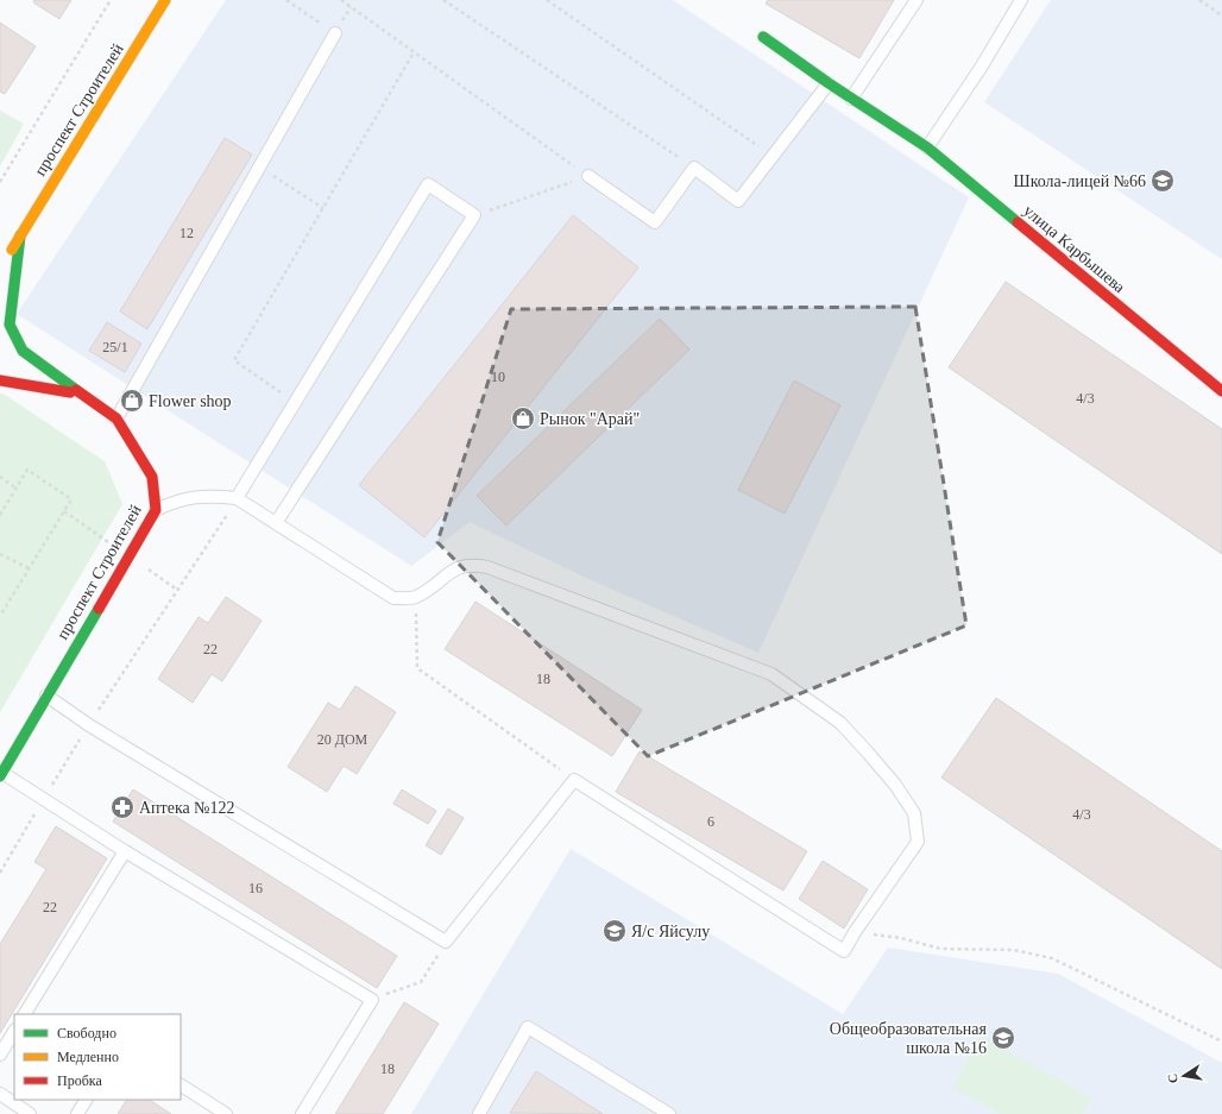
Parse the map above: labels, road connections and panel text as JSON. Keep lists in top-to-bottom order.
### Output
{
  "streets": {
    "main road": ["проспект Строителей", "улица Карбышева"]
  },
  "places": {
    "school or university": ["Школа-лицей №66", "Я/c Яйсулу", "Общеобразовательная школа №16"],
    "shop": ["Flower shop", "Рынок \"Арай\""],
    "pharmacy": ["Аптека №122"]
  },
  "house_numbers": [
    "12",
    "25/1",
    "10",
    "4/3",
    "22",
    "18",
    "20 ДОМ",
    "4/3",
    "6",
    "16",
    "22",
    "18"
  ],
  "legend": ["Свободно", "Медленно", "Пробка"],
  "north": "left"
}
